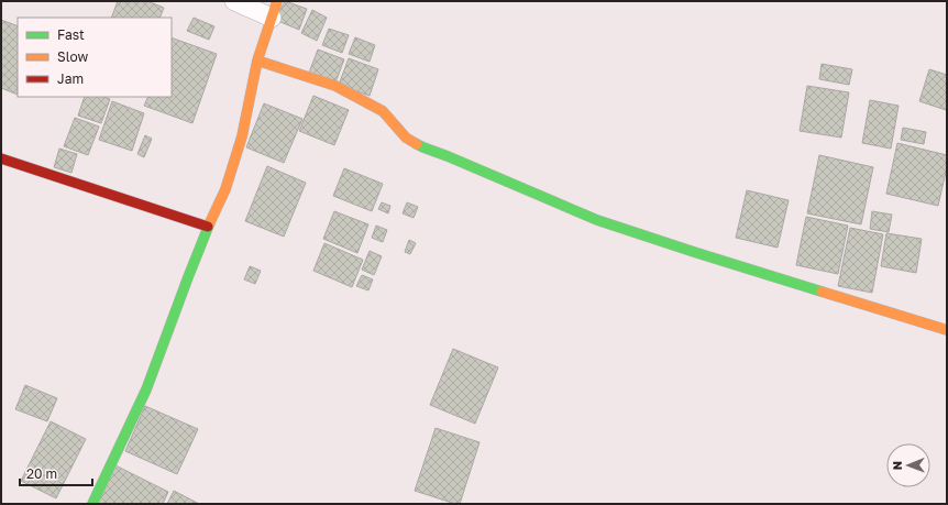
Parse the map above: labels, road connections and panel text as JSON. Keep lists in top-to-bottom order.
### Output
{
  "legend": ["Fast", "Slow", "Jam"],
  "scale_bar": "20 m",
  "north": "left"
}
